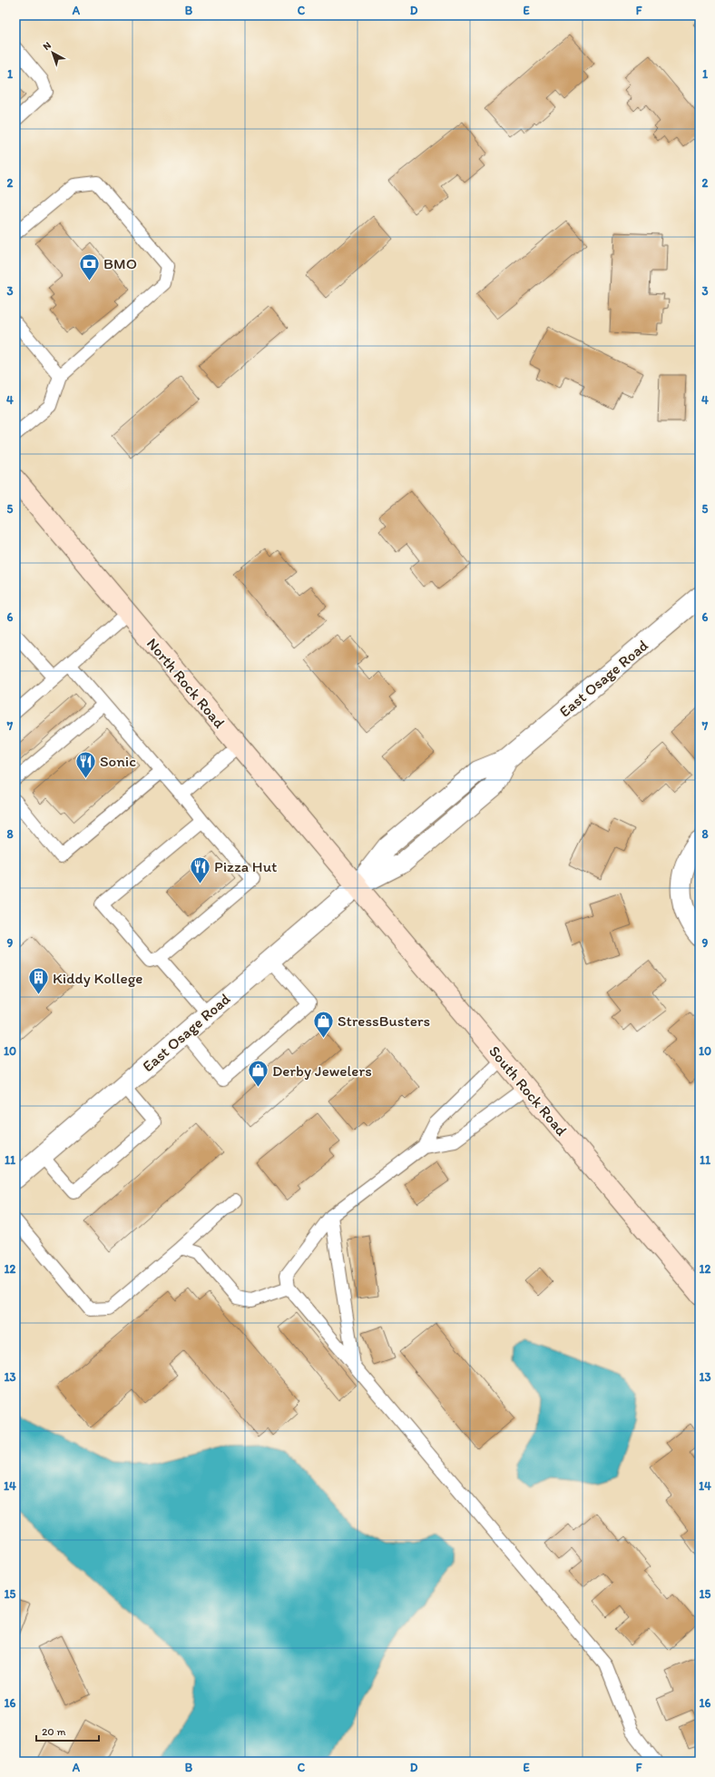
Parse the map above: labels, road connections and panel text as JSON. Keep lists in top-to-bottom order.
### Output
{
  "streets": {
    "main road": ["North Rock Road", "South Rock Road"],
    "street": ["East Osage Road"]
  },
  "crossings": [
    ["East Osage Road", "North Rock Road"],
    ["East Osage Road", "South Rock Road"],
    ["North Rock Road", "South Rock Road"]
  ],
  "places": {
    "bank": ["BMO"],
    "restaurant": ["Sonic", "Pizza Hut"],
    "building": ["Kiddy Kollege"],
    "shop": ["StressBusters", "Derby Jewelers"]
  },
  "scale_bar": "20 m",
  "north": "top left",
  "grid": {
    "columns": [
      "A",
      "B",
      "C",
      "D",
      "E",
      "F"
    ],
    "rows": [
      "1",
      "2",
      "3",
      "4",
      "5",
      "6",
      "7",
      "8",
      "9",
      "10",
      "11",
      "12",
      "13",
      "14",
      "15",
      "16"
    ]
  }
}
